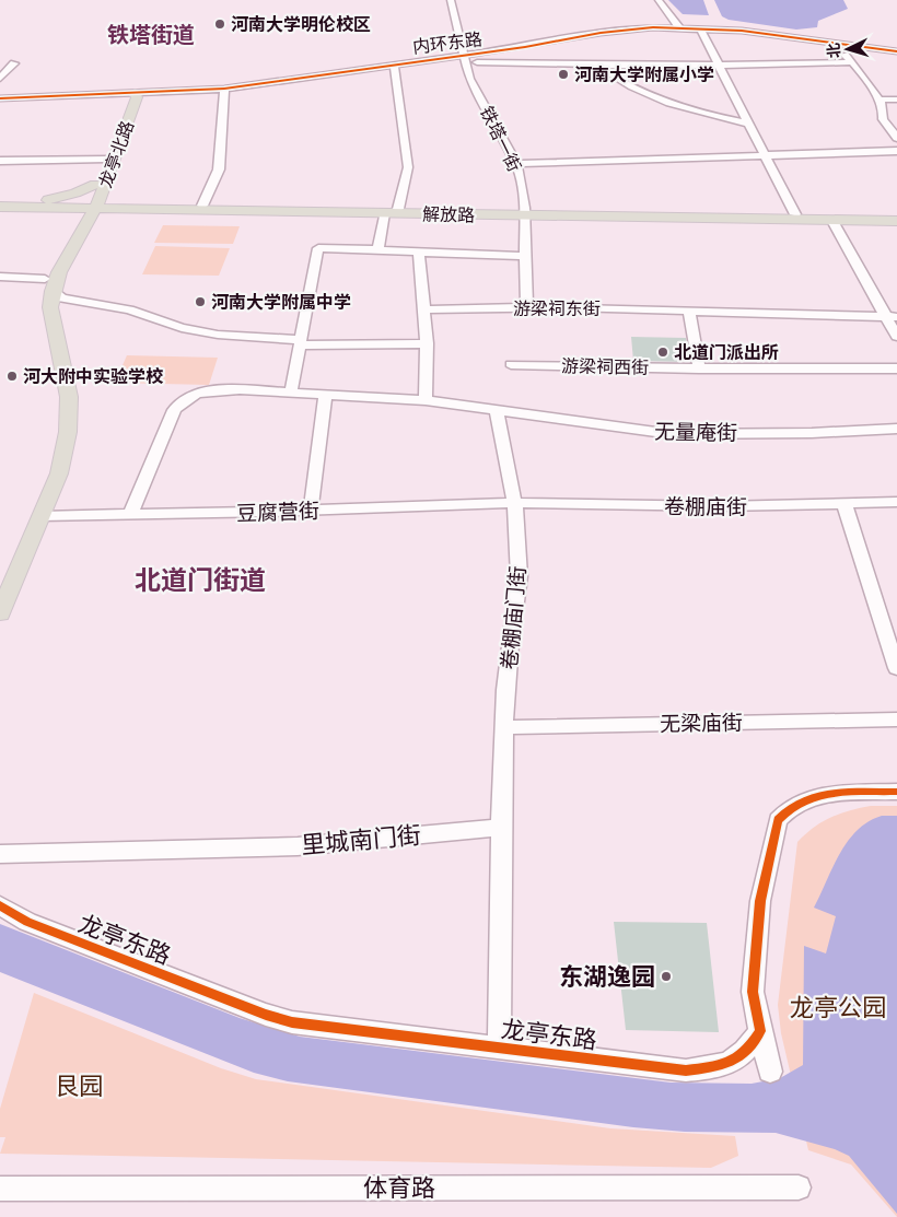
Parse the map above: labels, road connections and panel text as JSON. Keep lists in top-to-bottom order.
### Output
{
  "streets": {
    "main road": ["龙亭北路", "解放路"],
    "street": [
      "内环东路",
      "铁塔一街",
      "游梁祠东街",
      "游梁祠西街",
      "无量庵街",
      "卷棚庙街",
      "豆腐营街",
      "卷棚庙门街",
      "无梁庙街",
      "里城南门街",
      "龙亭东路",
      "体育路"
    ]
  },
  "crossings": [
    ["内环东路", "铁塔一街"],
    ["内环东路", "龙亭北路"],
    ["铁塔一街", "解放路"],
    ["龙亭北路", "解放路"],
    ["龙亭北路", "豆腐营街"],
    ["无量庵街", "豆腐营街"],
    ["无量庵街", "卷棚庙门街"],
    ["卷棚庙街", "豆腐营街"],
    ["卷棚庙街", "卷棚庙门街"],
    ["豆腐营街", "卷棚庙门街"],
    ["卷棚庙门街", "无梁庙街"],
    ["卷棚庙门街", "里城南门街"]
  ],
  "districts": ["铁塔街道", "北道门街道"],
  "parks": ["龙亭公园", "艮园"],
  "places": [
    "河南大学明伦校区",
    "河南大学附属小学",
    "河南大学附属中学",
    "北道门派出所",
    "河大附中实验学校",
    "东湖逸园"
  ],
  "north": "left"
}
